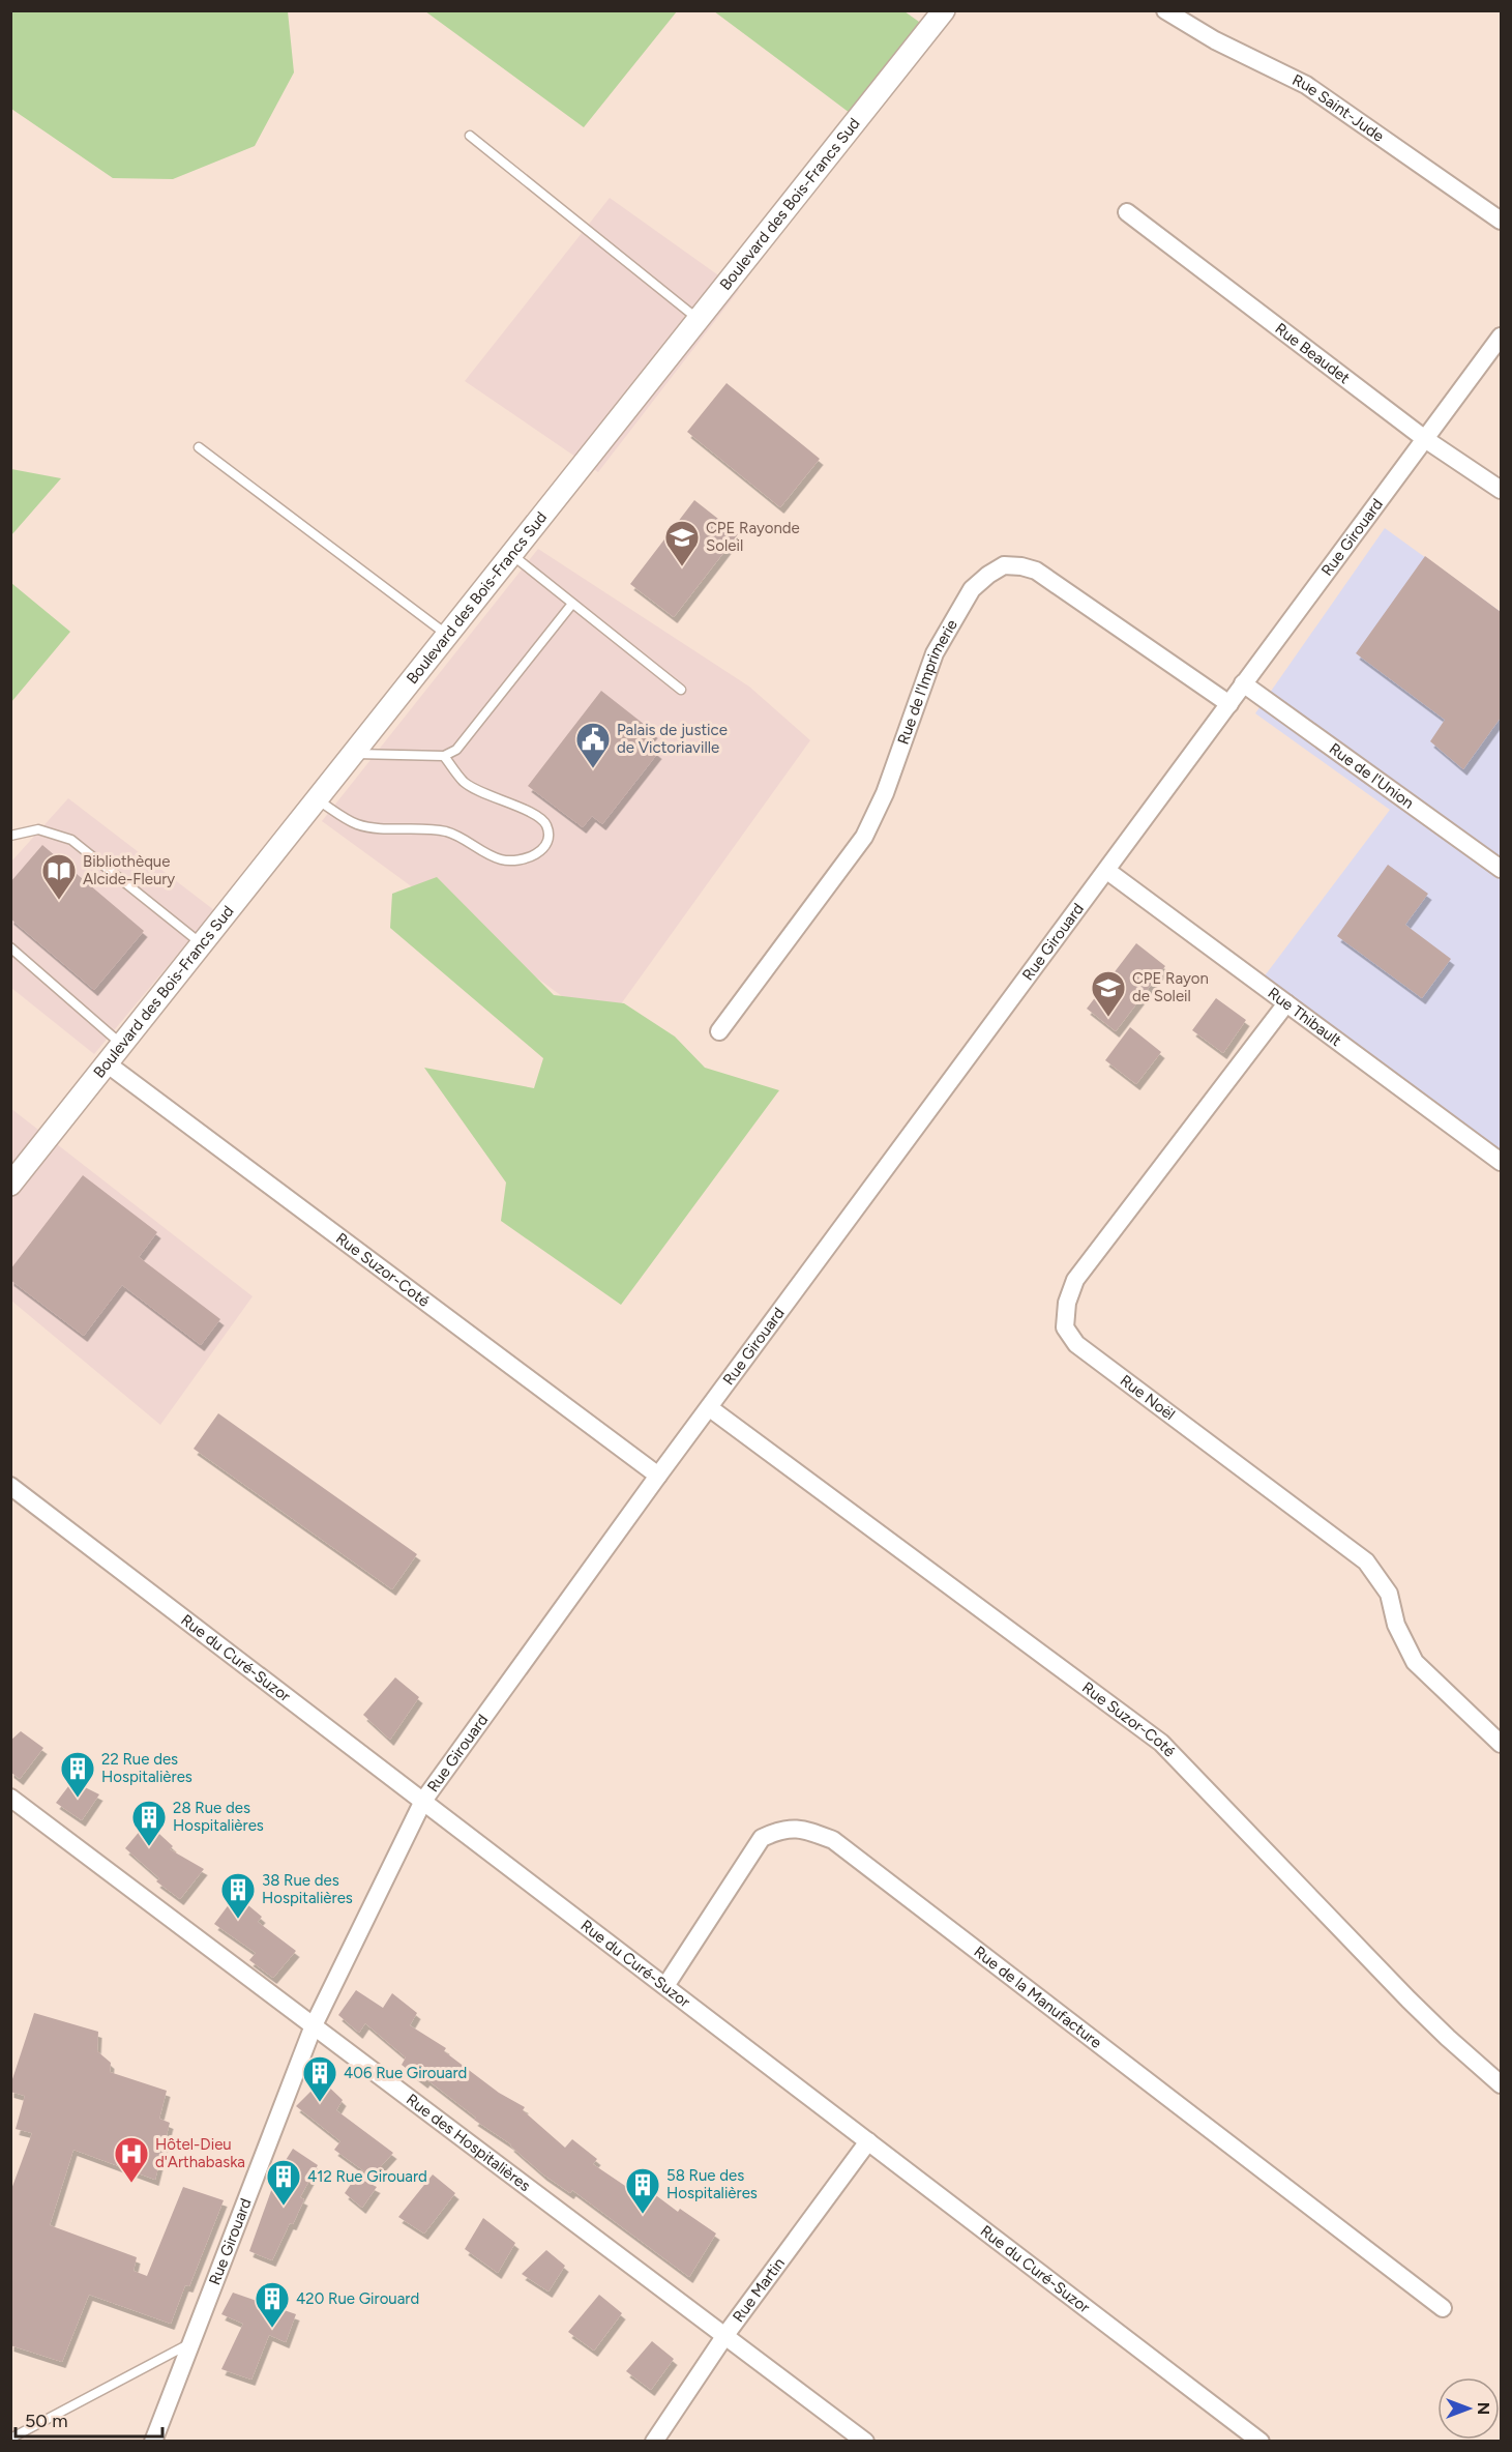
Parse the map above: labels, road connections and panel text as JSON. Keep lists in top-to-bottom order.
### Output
{
  "streets": {
    "street": [
      "Rue Saint-Jude",
      "Boulevard des Bois-Francs Sud",
      "Rue Beaudet",
      "Rue Girouard",
      "Rue de l'Imprimerie",
      "Rue de l'Union",
      "Rue Thibault",
      "Rue Suzor-Coté",
      "Rue Noël",
      "Rue du Curé-Suzor",
      "Rue de la Manufacture",
      "Rue des Hospitalières",
      "Rue Martin"
    ]
  },
  "crossings": [
    ["Boulevard des Bois-Francs Sud", "Rue Suzor-Coté"],
    ["Rue Beaudet", "Rue Girouard"],
    ["Rue Girouard", "Rue de l'Imprimerie"],
    ["Rue Girouard", "Rue de l'Union"],
    ["Rue Girouard", "Rue Thibault"],
    ["Rue Girouard", "Rue Suzor-Coté"],
    ["Rue Girouard", "Rue du Curé-Suzor"],
    ["Rue Girouard", "Rue des Hospitalières"],
    ["Rue Thibault", "Rue Noël"],
    ["Rue du Curé-Suzor", "Rue de la Manufacture"],
    ["Rue du Curé-Suzor", "Rue Martin"],
    ["Rue des Hospitalières", "Rue Martin"]
  ],
  "places": {
    "school or university": ["CPE Rayonde Soleil", "CPE Rayon de Soleil"],
    "public building": ["Palais de justice de Victoriaville"],
    "library": ["Bibliothèque Alcide-Fleury"],
    "building": [
      "22 Rue des Hospitalières",
      "28 Rue des Hospitalières",
      "38 Rue des Hospitalières",
      "406 Rue Girouard",
      "412 Rue Girouard",
      "58 Rue des Hospitalières",
      "420 Rue Girouard"
    ],
    "hospital": ["Hôtel-Dieu d'Arthabaska"]
  },
  "scale_bar": "50 m",
  "north": "right"
}
